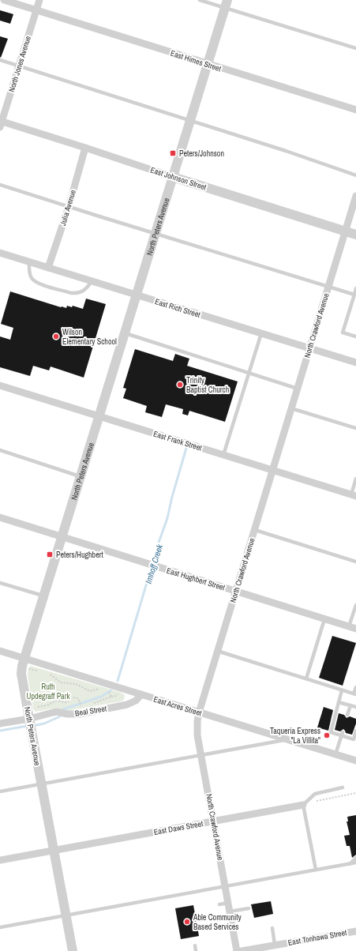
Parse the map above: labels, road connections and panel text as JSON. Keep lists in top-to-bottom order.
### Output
{
  "streets": {
    "street": [
      "East Himes Street",
      "North Jones Avenue",
      "East Johnson Street",
      "Julia Avenue",
      "North Peters Avenue",
      "East Rich Street",
      "North Crawford Avenue",
      "East Frank Street",
      "East Hughbert Street",
      "East Acres Street",
      "Beal Street",
      "East Daws Street",
      "East Tonhawa Street"
    ]
  },
  "crossings": [
    ["East Himes Street", "North Jones Avenue"],
    ["East Himes Street", "North Peters Avenue"],
    ["North Jones Avenue", "East Johnson Street"],
    ["East Johnson Street", "Julia Avenue"],
    ["East Johnson Street", "North Peters Avenue"],
    ["East Johnson Street", "North Crawford Avenue"],
    ["Julia Avenue", "East Rich Street"],
    ["North Peters Avenue", "East Rich Street"],
    ["North Peters Avenue", "East Frank Street"],
    ["North Peters Avenue", "East Hughbert Street"],
    ["North Peters Avenue", "East Acres Street"],
    ["North Peters Avenue", "Beal Street"],
    ["North Peters Avenue", "East Daws Street"],
    ["East Rich Street", "North Crawford Avenue"],
    ["North Crawford Avenue", "East Frank Street"],
    ["North Crawford Avenue", "East Hughbert Street"],
    ["North Crawford Avenue", "East Acres Street"],
    ["North Crawford Avenue", "East Daws Street"],
    ["East Acres Street", "Beal Street"]
  ],
  "water": ["Imhoff Creek"],
  "parks": ["Ruth Updegraff Park"],
  "places": {
    "transit": ["Peters/Johnson", "Peters/Hughbert"],
    "other": [
      "Wilson Elementary School",
      "Trinity Baptist Church",
      "Taqueria Express \"La Villita\"",
      "Able Community Based Services"
    ]
  }
}
